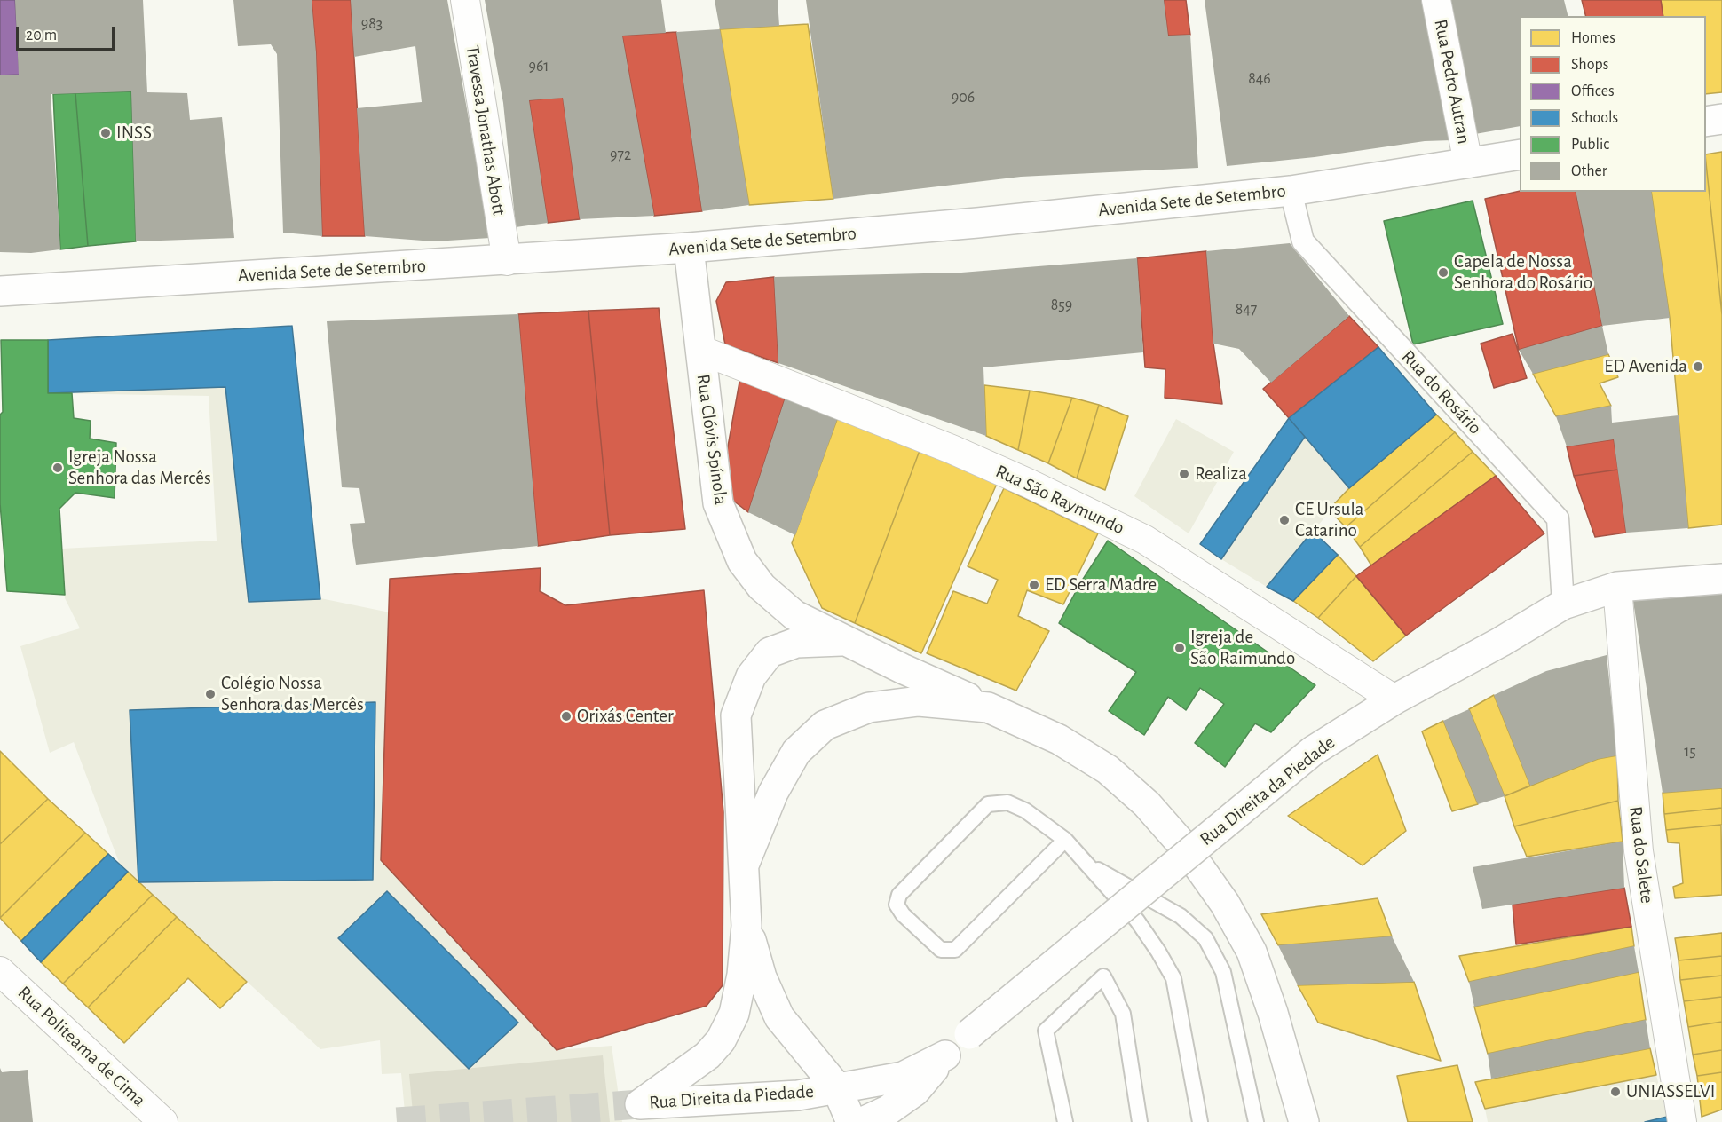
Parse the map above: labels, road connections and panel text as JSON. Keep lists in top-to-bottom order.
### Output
{
  "streets": {
    "street": [
      "Rua Pedro Autran",
      "Travessa Jonathas Abott",
      "Avenida Sete de Setembro",
      "Rua do Rosário",
      "Rua Clóvis Spínola",
      "Rua São Raymundo",
      "Rua Direita da Piedade",
      "Rua do Salete",
      "Rua Politeama de Cima"
    ]
  },
  "crossings": [
    ["Rua Pedro Autran", "Avenida Sete de Setembro"],
    ["Travessa Jonathas Abott", "Avenida Sete de Setembro"],
    ["Avenida Sete de Setembro", "Rua do Rosário"],
    ["Avenida Sete de Setembro", "Rua Clóvis Spínola"],
    ["Rua do Rosário", "Rua Direita da Piedade"],
    ["Rua Clóvis Spínola", "Rua São Raymundo"],
    ["Rua São Raymundo", "Rua Direita da Piedade"],
    ["Rua Direita da Piedade", "Rua do Salete"]
  ],
  "places": [
    "INSS",
    "Capela de Nossa Senhora do Rosário",
    "ED Avenida",
    "Igreja Nossa Senhora das Mercês",
    "Realiza",
    "CE Ursula Catarino",
    "ED Serra Madre",
    "Igreja de São Raimundo",
    "Colégio Nossa Senhora das Mercês",
    "Orixás Center",
    "UNIASSELVI"
  ],
  "house_numbers": [
    "983",
    "961",
    "846",
    "906",
    "972",
    "859",
    "847",
    "15"
  ],
  "legend": [
    "Homes",
    "Shops",
    "Offices",
    "Schools",
    "Public",
    "Other"
  ],
  "scale_bar": "20 m"
}
